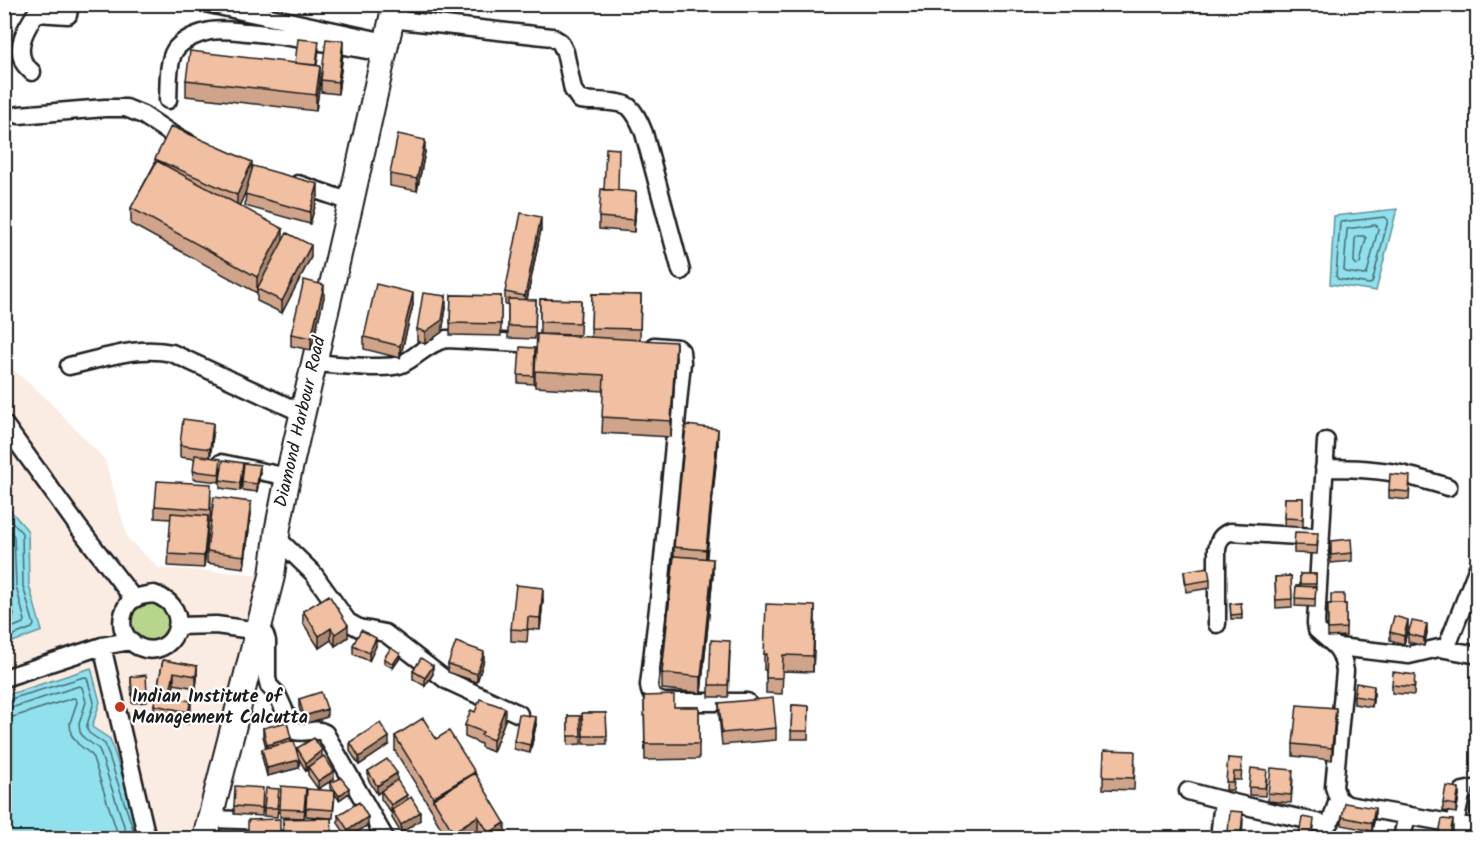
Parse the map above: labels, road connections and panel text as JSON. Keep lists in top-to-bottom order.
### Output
{
  "streets": {
    "highway": ["Diamond Harbour Road"]
  },
  "places": ["Indian Institute of Management Calcutta"]
}
